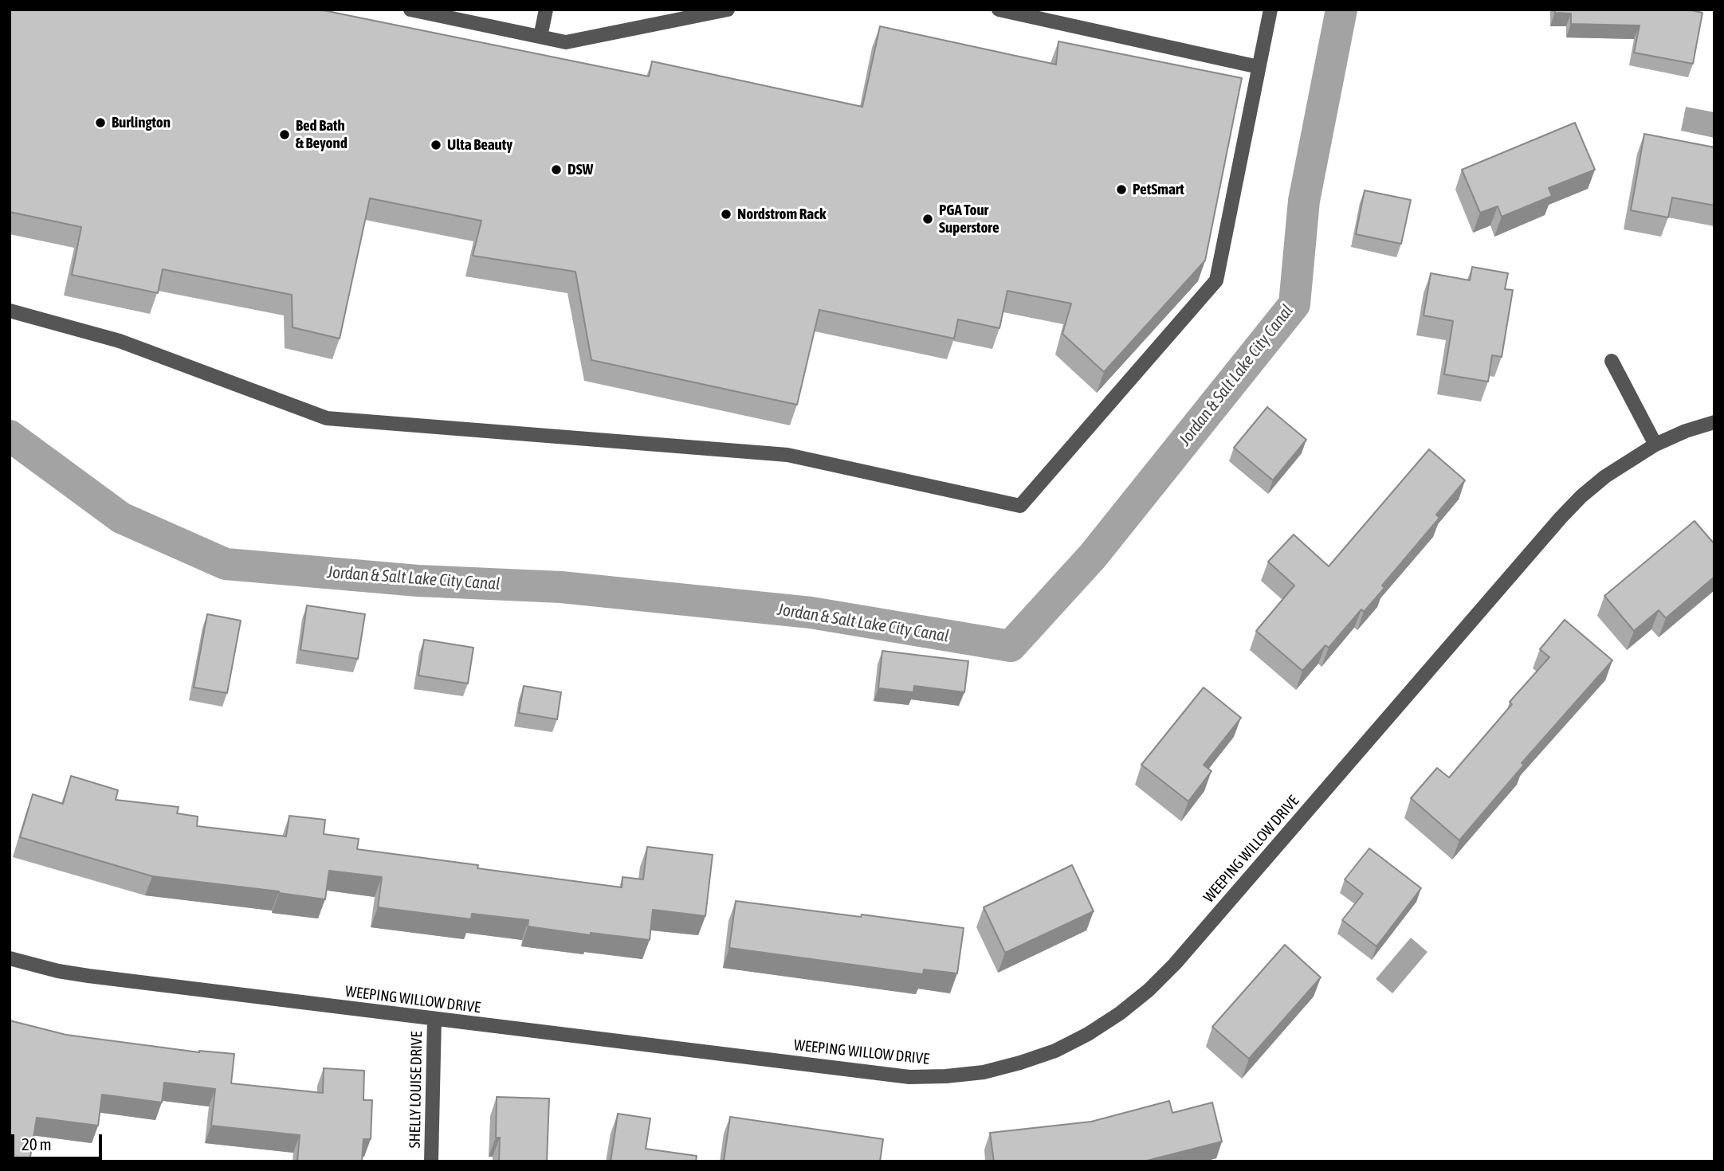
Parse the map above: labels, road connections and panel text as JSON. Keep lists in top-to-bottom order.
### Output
{
  "streets": {
    "street": ["WEEPING WILLOW DRIVE", "SHELLY LOUISE DRIVE"]
  },
  "crossings": [
    ["WEEPING WILLOW DRIVE", "SHELLY LOUISE DRIVE"]
  ],
  "water": ["Jordan & Salt Lake City Canal"],
  "places": [
    "Burlington",
    "Bed Bath & Beyond",
    "Ulta Beauty",
    "DSW",
    "PetSmart",
    "Nordstrom Rack",
    "PGA Tour Superstore"
  ],
  "scale_bar": "20 m"
}
